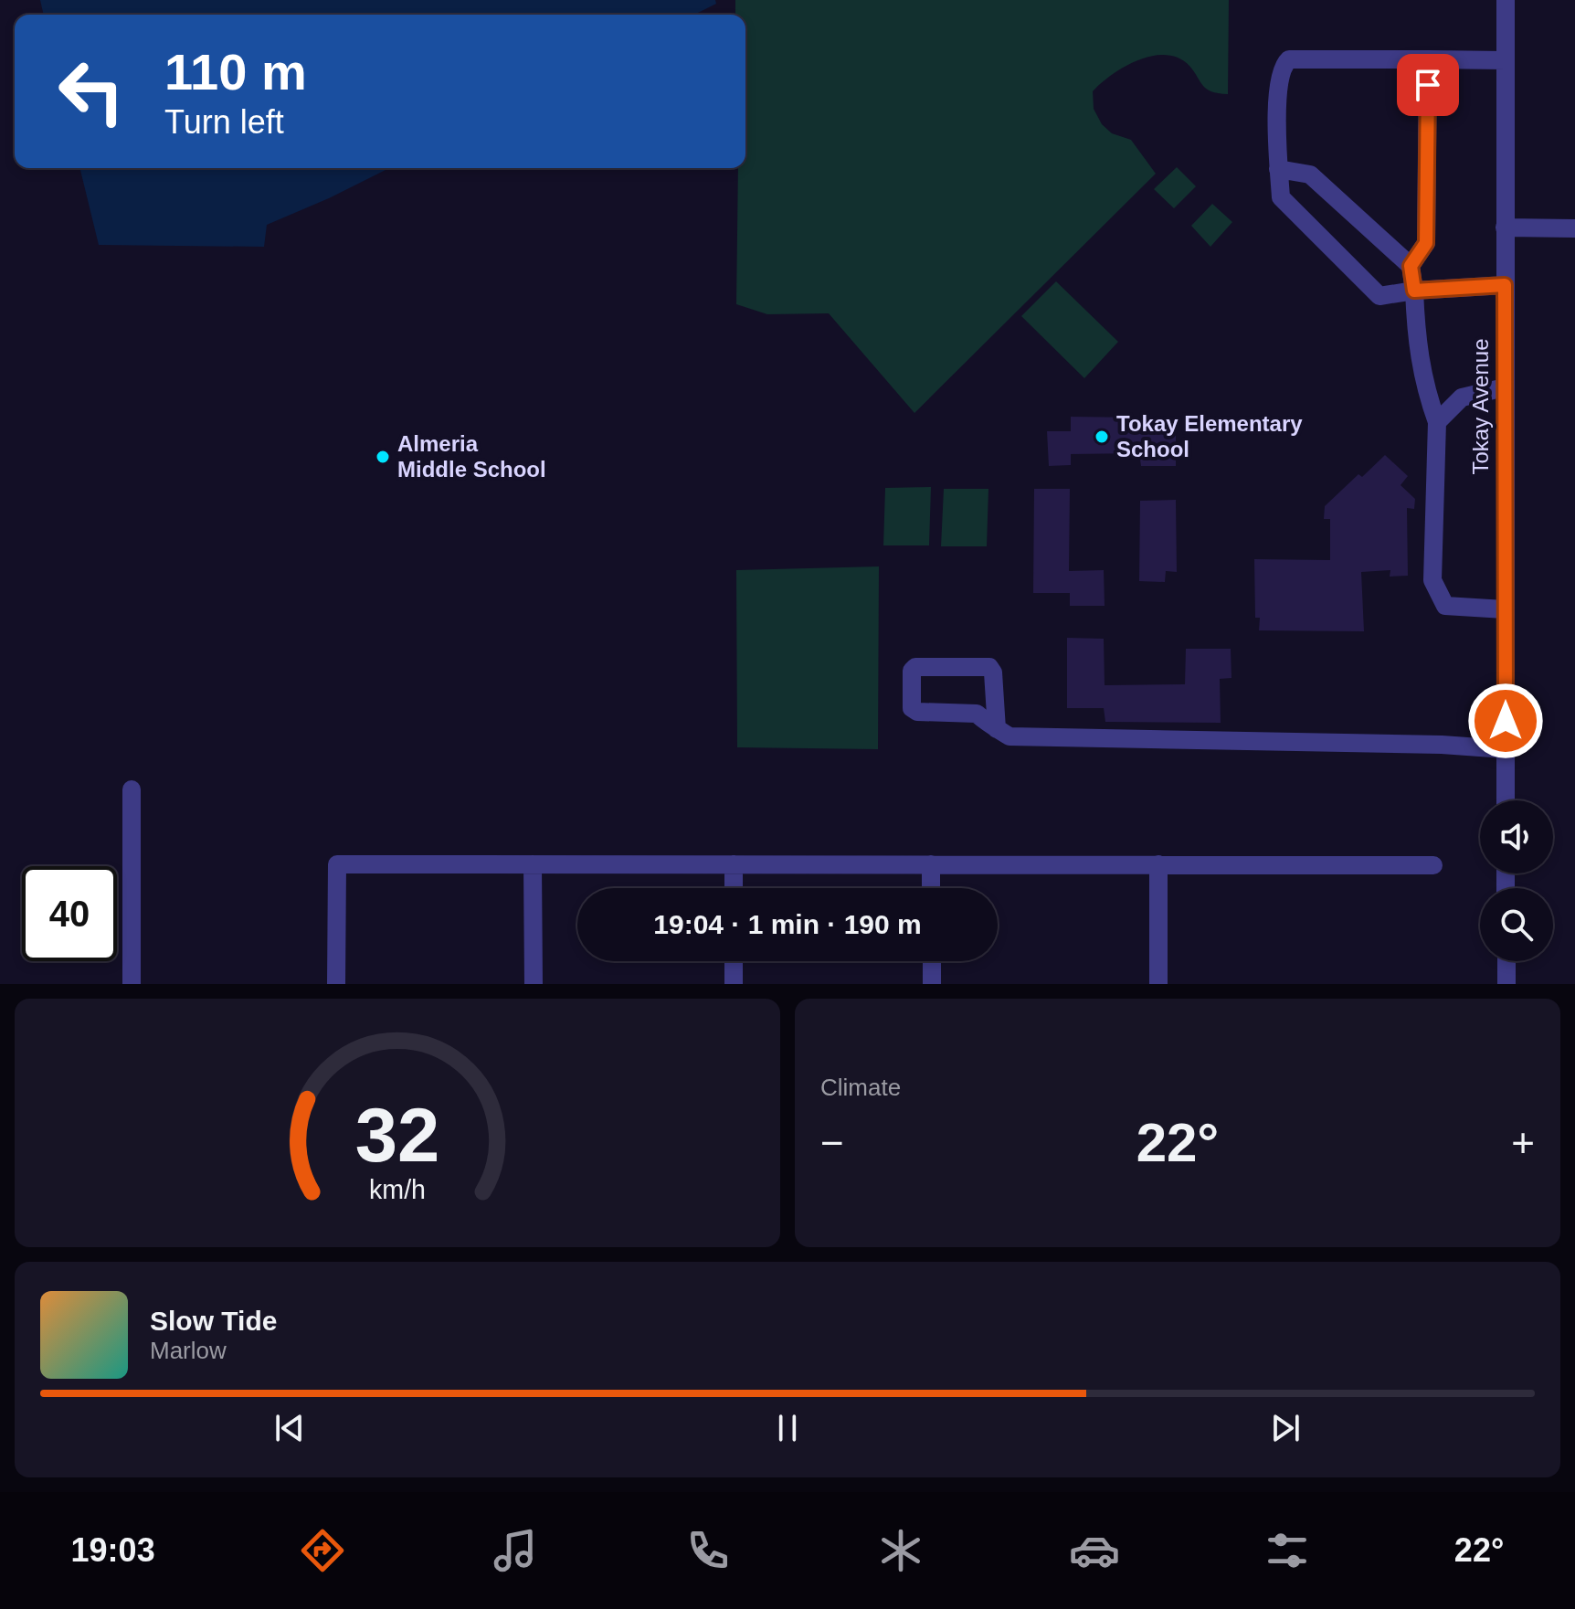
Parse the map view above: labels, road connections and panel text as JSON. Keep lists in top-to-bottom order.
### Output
{
  "streets": {
    "street": ["Tokay Avenue"]
  },
  "places": ["Tokay Elementary School", "Almeria Middle School"],
  "page": {
    "turn": ["110 m", "Turn left"],
    "limit": "40",
    "trip": "19:04 · 1 min · 190 m",
    "tile": "Climate",
    "heat": ["−", "22°", "+"],
    "song": ["Slow Tide", "Marlow"],
    "tabs": ["19:03", "22°"],
    "gauge": ["32", "km/h"]
  }
}
